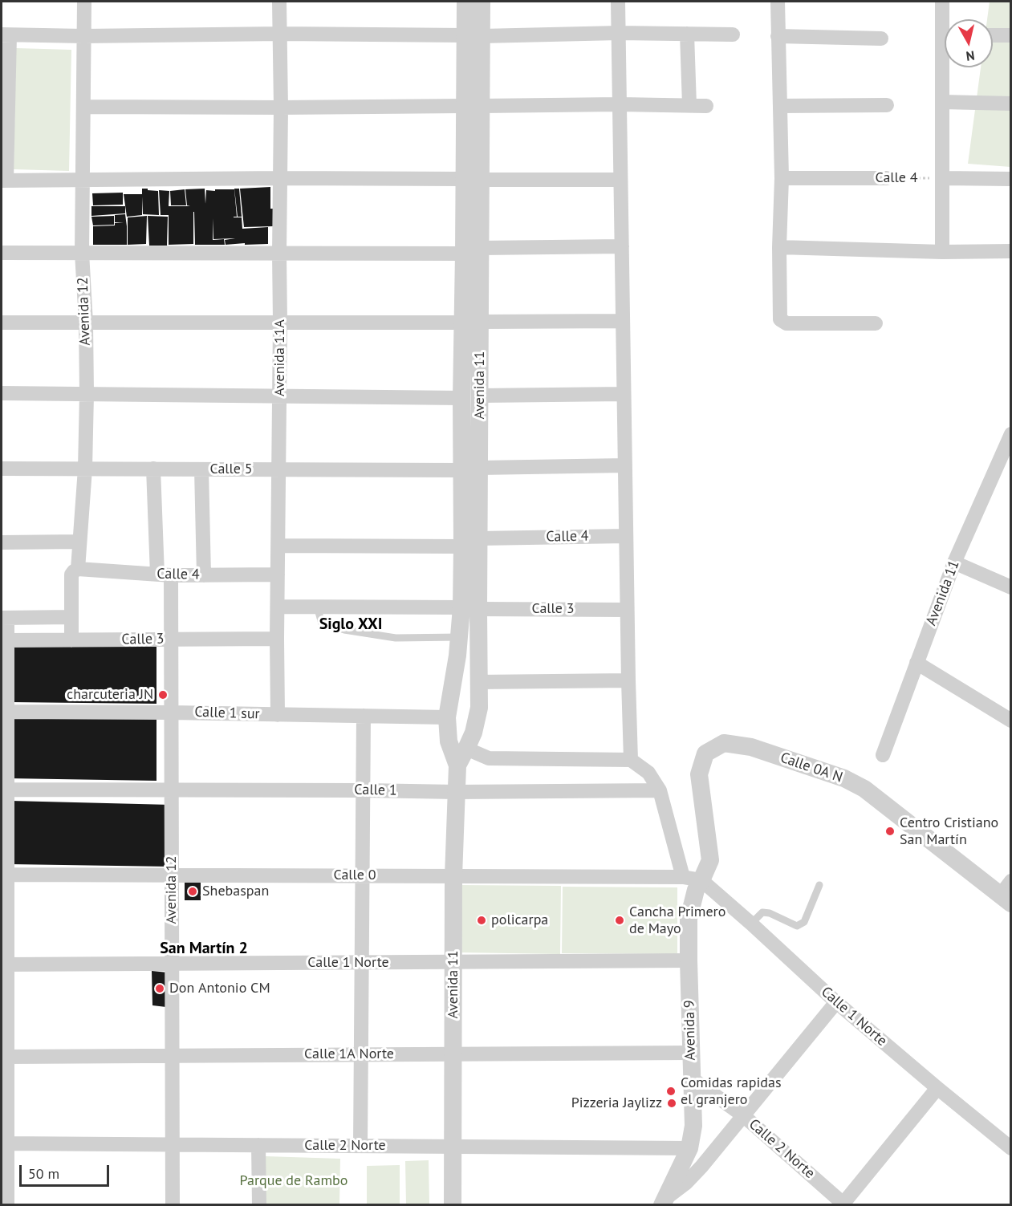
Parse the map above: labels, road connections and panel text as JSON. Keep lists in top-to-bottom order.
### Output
{
  "streets": {
    "street": [
      "Calle 4",
      "Avenida 12",
      "Avenida 11A",
      "Avenida 11",
      "Calle 5",
      "Calle 3",
      "Calle 1 sur",
      "Calle 0A N",
      "Calle 1",
      "Calle 0",
      "Calle 1 Norte",
      "Avenida 9",
      "Calle 1A Norte",
      "Calle 2 Norte"
    ]
  },
  "crossings": [
    ["Calle 4", "Avenida 12"],
    ["Calle 4", "Avenida 11A"],
    ["Calle 4", "Avenida 11"],
    ["Avenida 12", "Calle 5"],
    ["Avenida 12", "Calle 3"],
    ["Avenida 12", "Calle 1 sur"],
    ["Avenida 12", "Calle 1"],
    ["Avenida 12", "Calle 0"],
    ["Avenida 12", "Calle 1 Norte"],
    ["Avenida 12", "Calle 1A Norte"],
    ["Avenida 12", "Calle 2 Norte"],
    ["Avenida 11A", "Calle 5"],
    ["Avenida 11A", "Calle 3"],
    ["Avenida 11A", "Calle 1 sur"],
    ["Avenida 11", "Calle 5"],
    ["Avenida 11", "Calle 3"],
    ["Avenida 11", "Calle 1 sur"],
    ["Avenida 11", "Calle 1"],
    ["Avenida 11", "Calle 0"],
    ["Avenida 11", "Calle 1 Norte"],
    ["Avenida 11", "Calle 1A Norte"],
    ["Avenida 11", "Calle 2 Norte"],
    ["Calle 0A N", "Calle 0"],
    ["Calle 0A N", "Calle 1 Norte"],
    ["Calle 0A N", "Avenida 9"],
    ["Calle 0", "Calle 1 Norte"],
    ["Calle 0", "Avenida 9"],
    ["Calle 1 Norte", "Avenida 9"],
    ["Avenida 9", "Calle 1A Norte"],
    ["Avenida 9", "Calle 2 Norte"]
  ],
  "districts": ["Siglo XXI", "San Martín 2"],
  "parks": ["Parque de Rambo"],
  "places": [
    "charcuteria JN",
    "Centro Cristiano San Martín",
    "Shebaspan",
    "policarpa",
    "Cancha Primero de Mayo",
    "Don Antonio CM",
    "Comidas rapidas el granjero",
    "Pizzeria Jaylizz"
  ],
  "scale_bar": "50 m",
  "north": "bottom"
}
